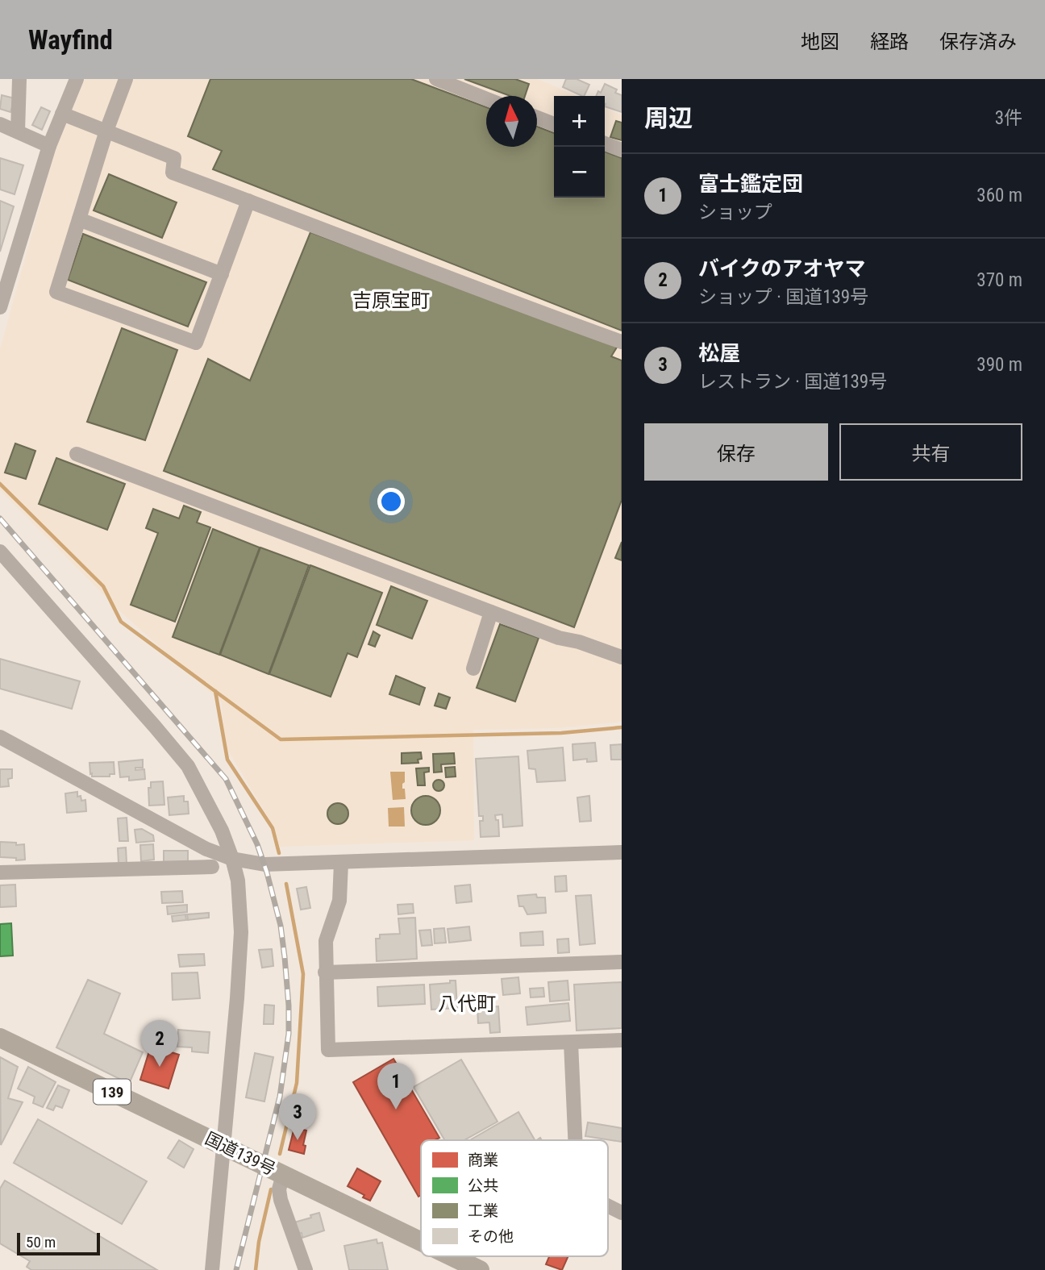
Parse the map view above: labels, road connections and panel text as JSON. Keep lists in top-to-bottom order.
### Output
{
  "streets": {
    "highway": ["139", "国道139号"]
  },
  "districts": ["吉原宝町", "八代町"],
  "legend": [
    "商業",
    "公共",
    "工業",
    "その他"
  ],
  "scale_bar": "50 m",
  "north": "top",
  "page": {
    "header": "Wayfind",
    "nav": ["地図", "経路", "保存済み"],
    "heading": ["周辺", "3件"],
    "map_buttons": ["+", "−"],
    "list": [
      {
        "mark": "1",
        "name": "富士鑑定団",
        "note": "ショップ",
        "value": "360 m"
      },
      {
        "mark": "2",
        "name": "バイクのアオヤマ",
        "note": "ショップ · 国道139号",
        "value": "370 m"
      },
      {
        "mark": "3",
        "name": "松屋",
        "note": "レストラン · 国道139号",
        "value": "390 m"
      }
    ],
    "buttons": ["保存", "共有"],
    "pins": ["2", "1", "3"],
    "scale": "50 m"
  }
}
